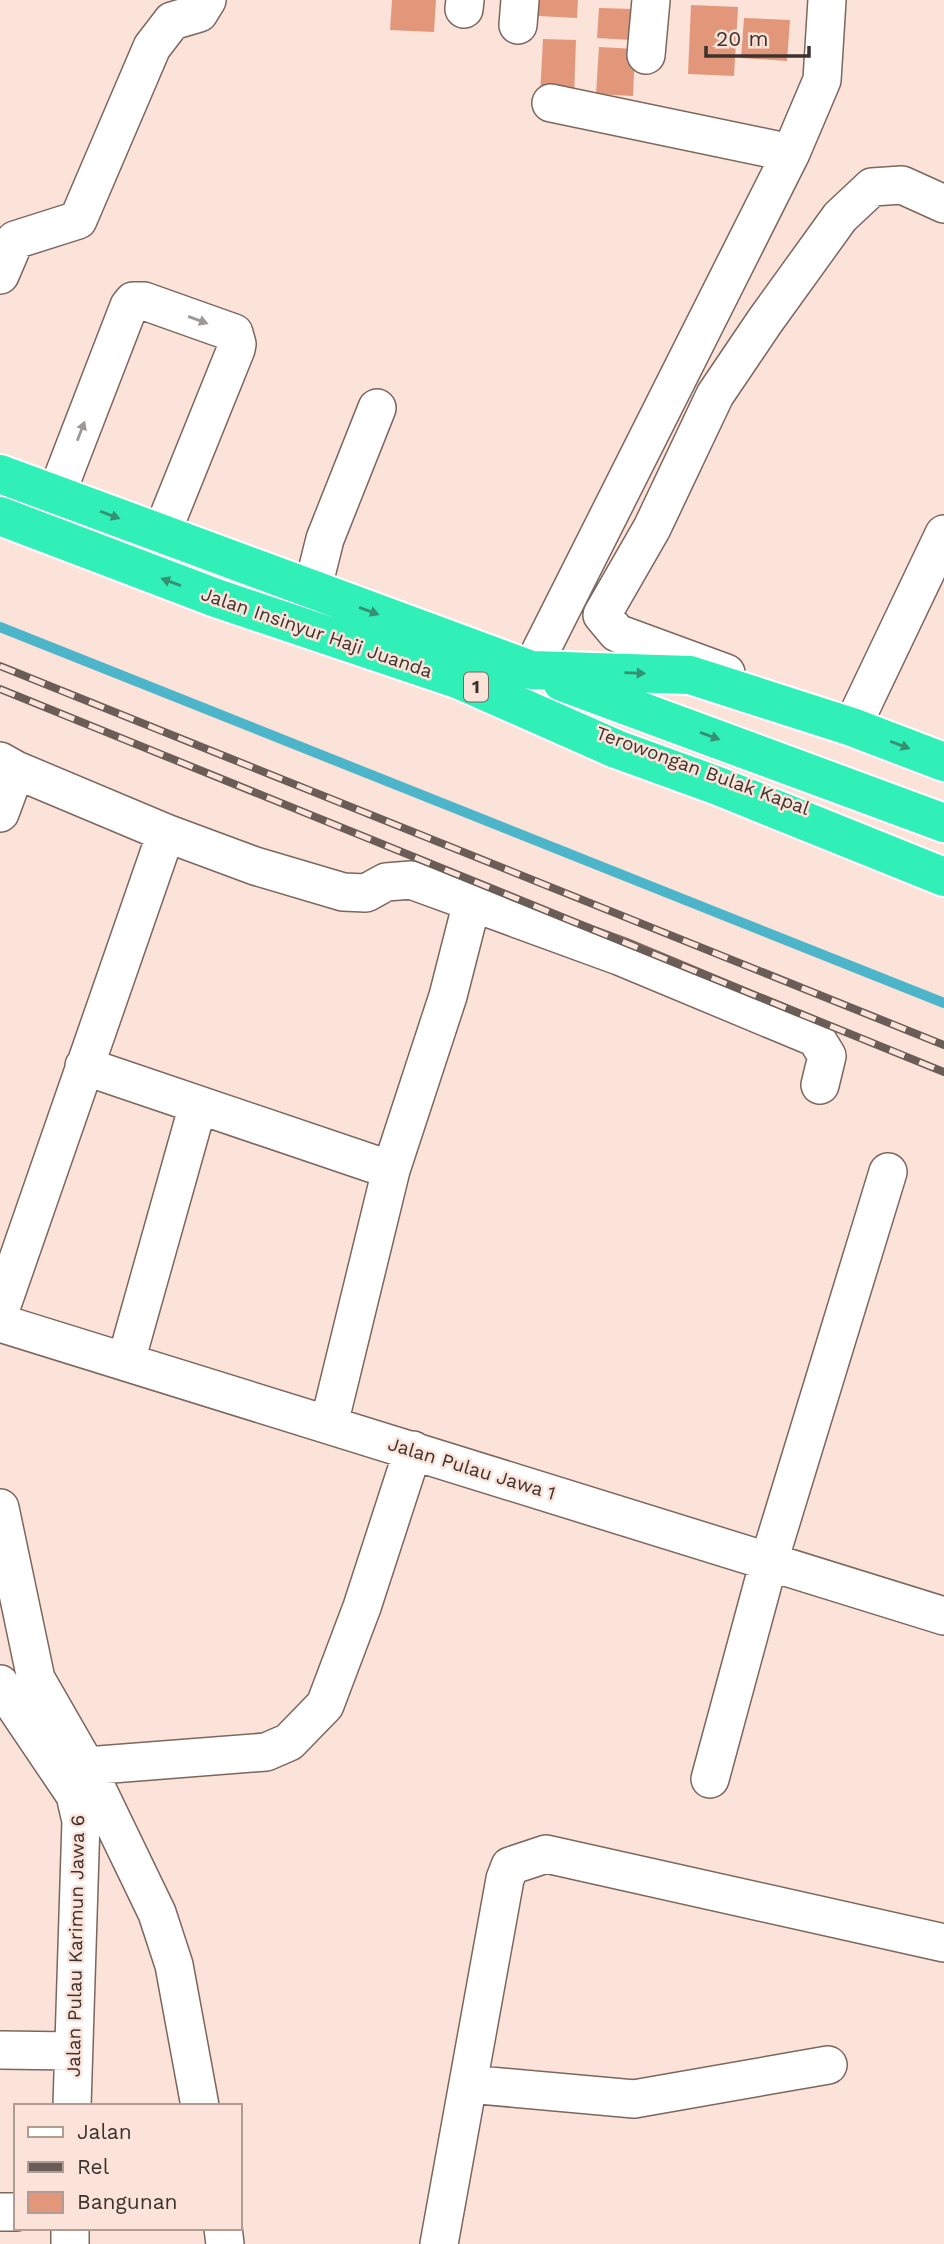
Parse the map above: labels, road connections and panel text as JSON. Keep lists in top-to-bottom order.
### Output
{
  "streets": {
    "highway": ["Jalan Insinyur Haji Juanda", "1", "Terowongan Bulak Kapal"],
    "street": ["Jalan Pulau Jawa 1", "Jalan Pulau Karimun Jawa 6"]
  },
  "crossings": [
    ["Jalan Insinyur Haji Juanda", "Terowongan Bulak Kapal"]
  ],
  "legend": ["Jalan", "Rel", "Bangunan"],
  "scale_bar": "20 m"
}
